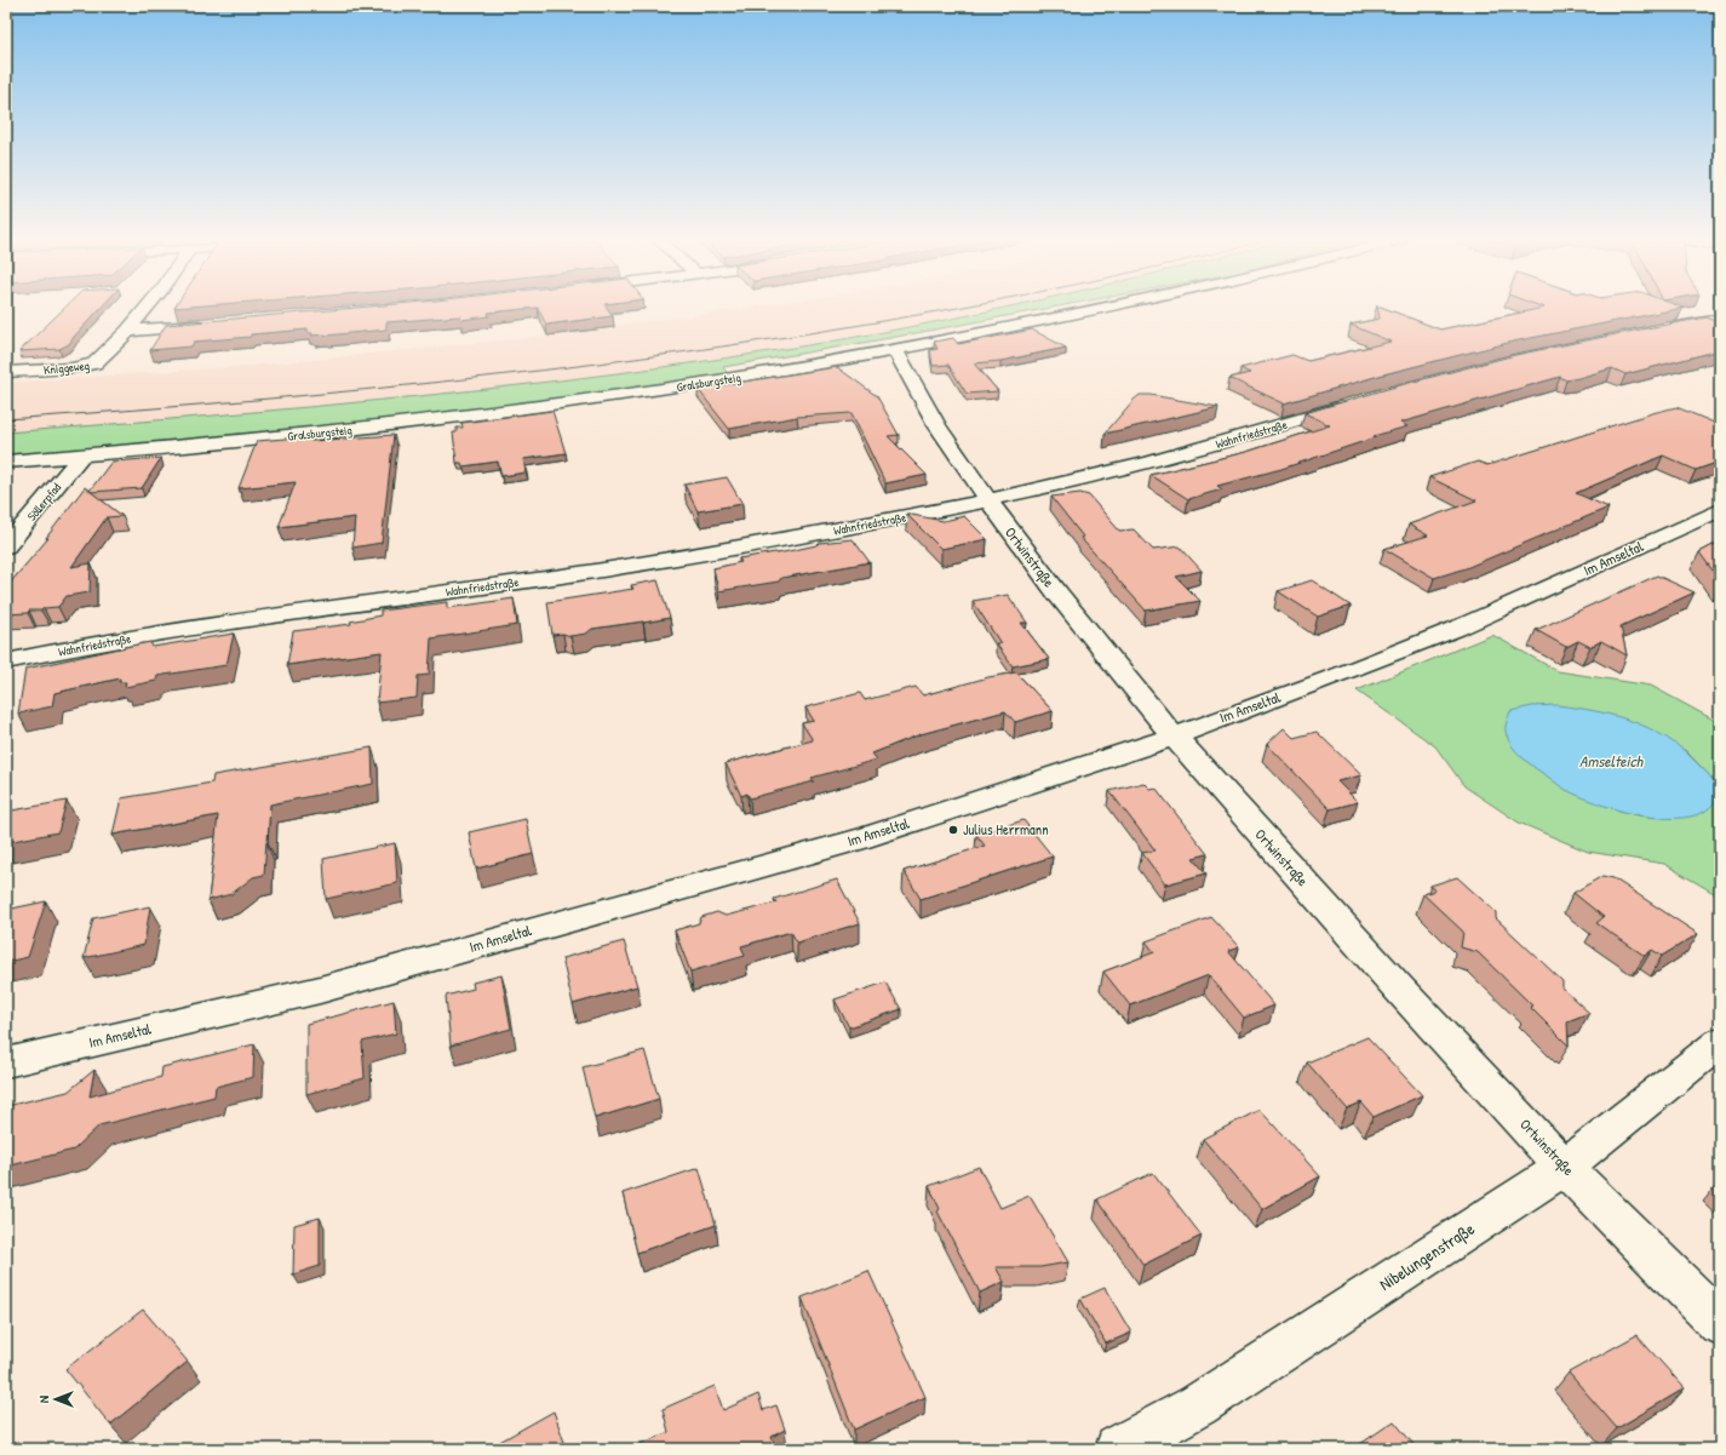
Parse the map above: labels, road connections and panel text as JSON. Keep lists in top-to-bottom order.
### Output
{
  "streets": {
    "street": [
      "Kniggeweg",
      "Gralsburgsteig",
      "Wahnfriedstraße",
      "Söllerpfad",
      "Ortwinstraße",
      "Im Amseltal",
      "Nibelungenstraße"
    ]
  },
  "crossings": [
    ["Gralsburgsteig", "Söllerpfad"],
    ["Gralsburgsteig", "Ortwinstraße"],
    ["Wahnfriedstraße", "Ortwinstraße"],
    ["Ortwinstraße", "Im Amseltal"],
    ["Ortwinstraße", "Nibelungenstraße"]
  ],
  "water": ["Amselteich"],
  "places": ["Julius Herrmann"],
  "north": "left"
}
